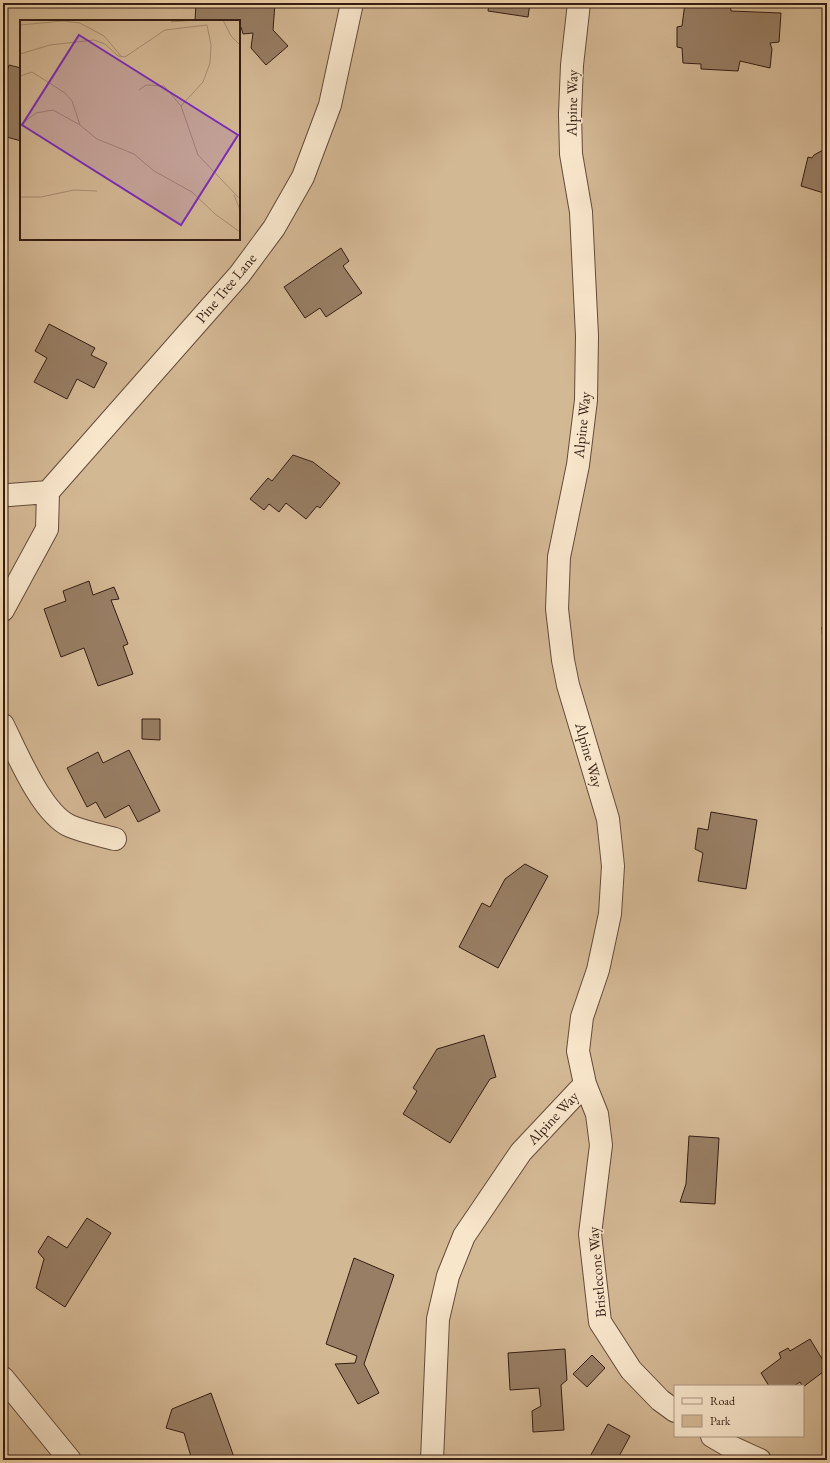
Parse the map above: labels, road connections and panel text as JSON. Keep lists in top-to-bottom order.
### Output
{
  "streets": {
    "street": ["Alpine Way", "Pine Tree Lane", "Bristlecone Way"]
  },
  "crossings": [
    ["Alpine Way", "Bristlecone Way"]
  ],
  "legend": ["Road", "Park"]
}
